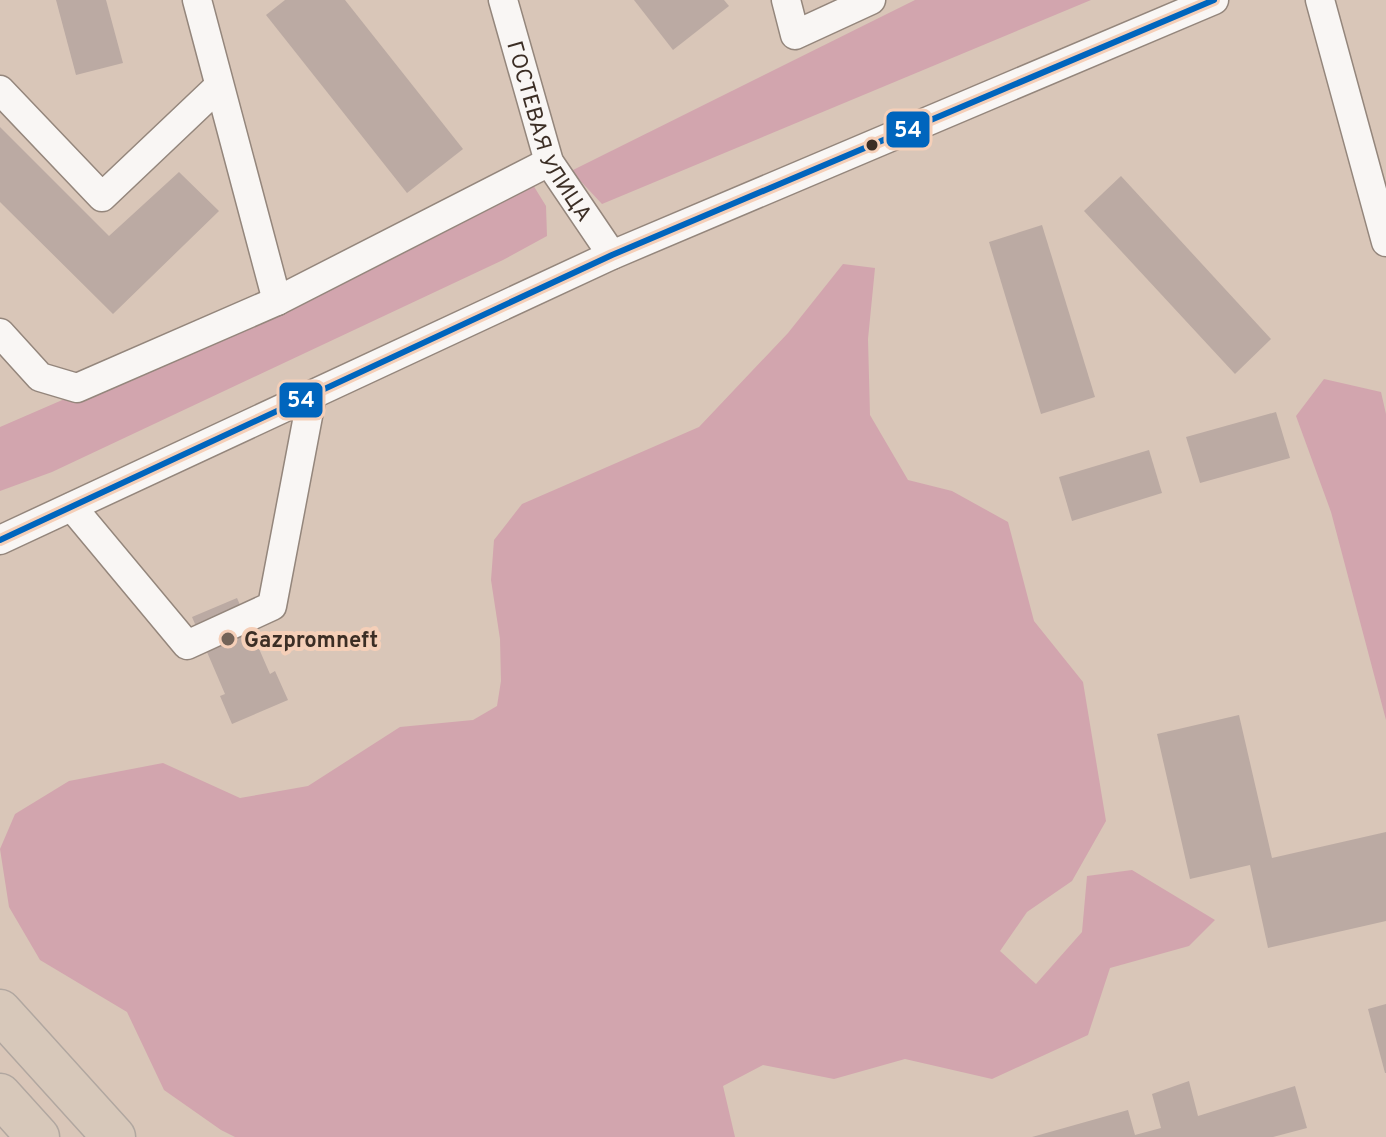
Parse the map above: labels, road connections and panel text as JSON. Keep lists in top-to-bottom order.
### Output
{
  "streets": {
    "street": ["ГОСТЕВАЯ УЛИЦА"]
  },
  "places": ["Gazpromneft"],
  "lines": ["transit line 54"]
}
